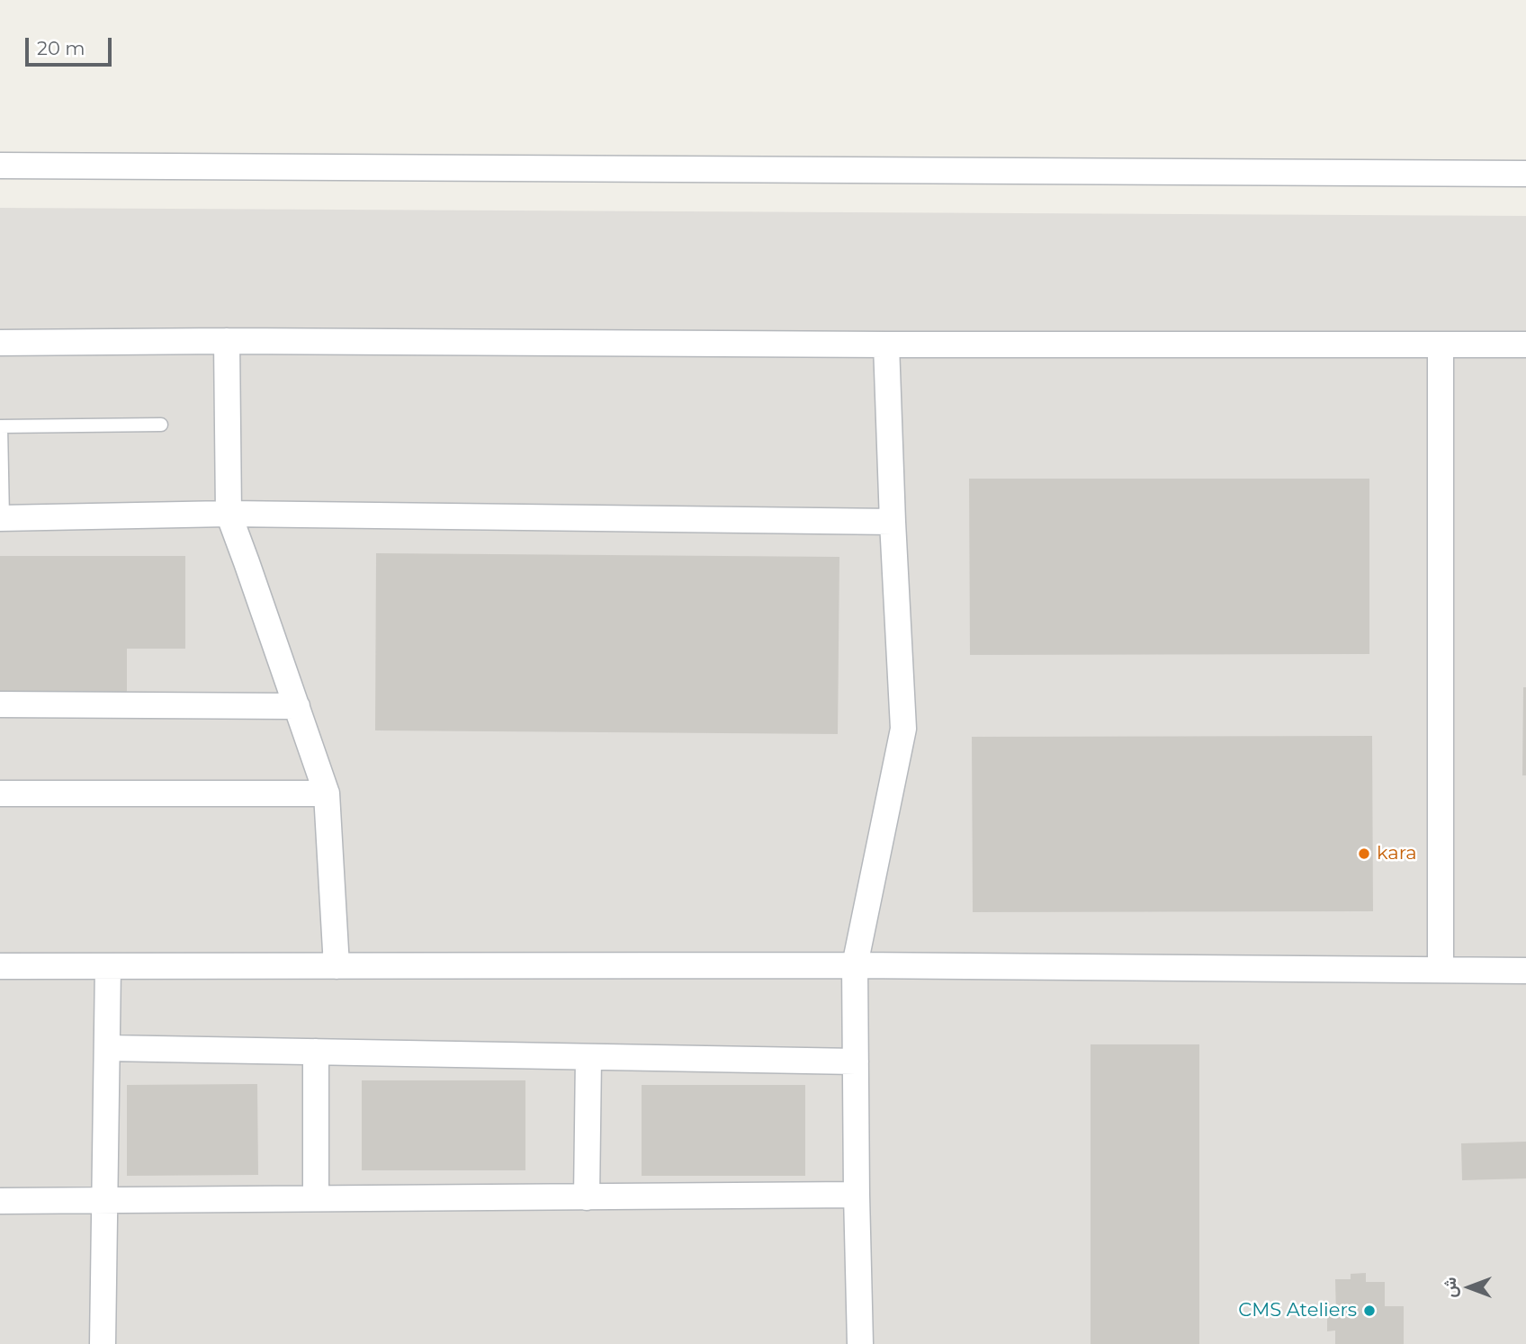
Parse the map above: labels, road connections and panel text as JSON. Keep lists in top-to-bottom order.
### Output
{
  "places": ["kara", "CMS Ateliers"],
  "scale_bar": "20 m",
  "north": "left"
}
